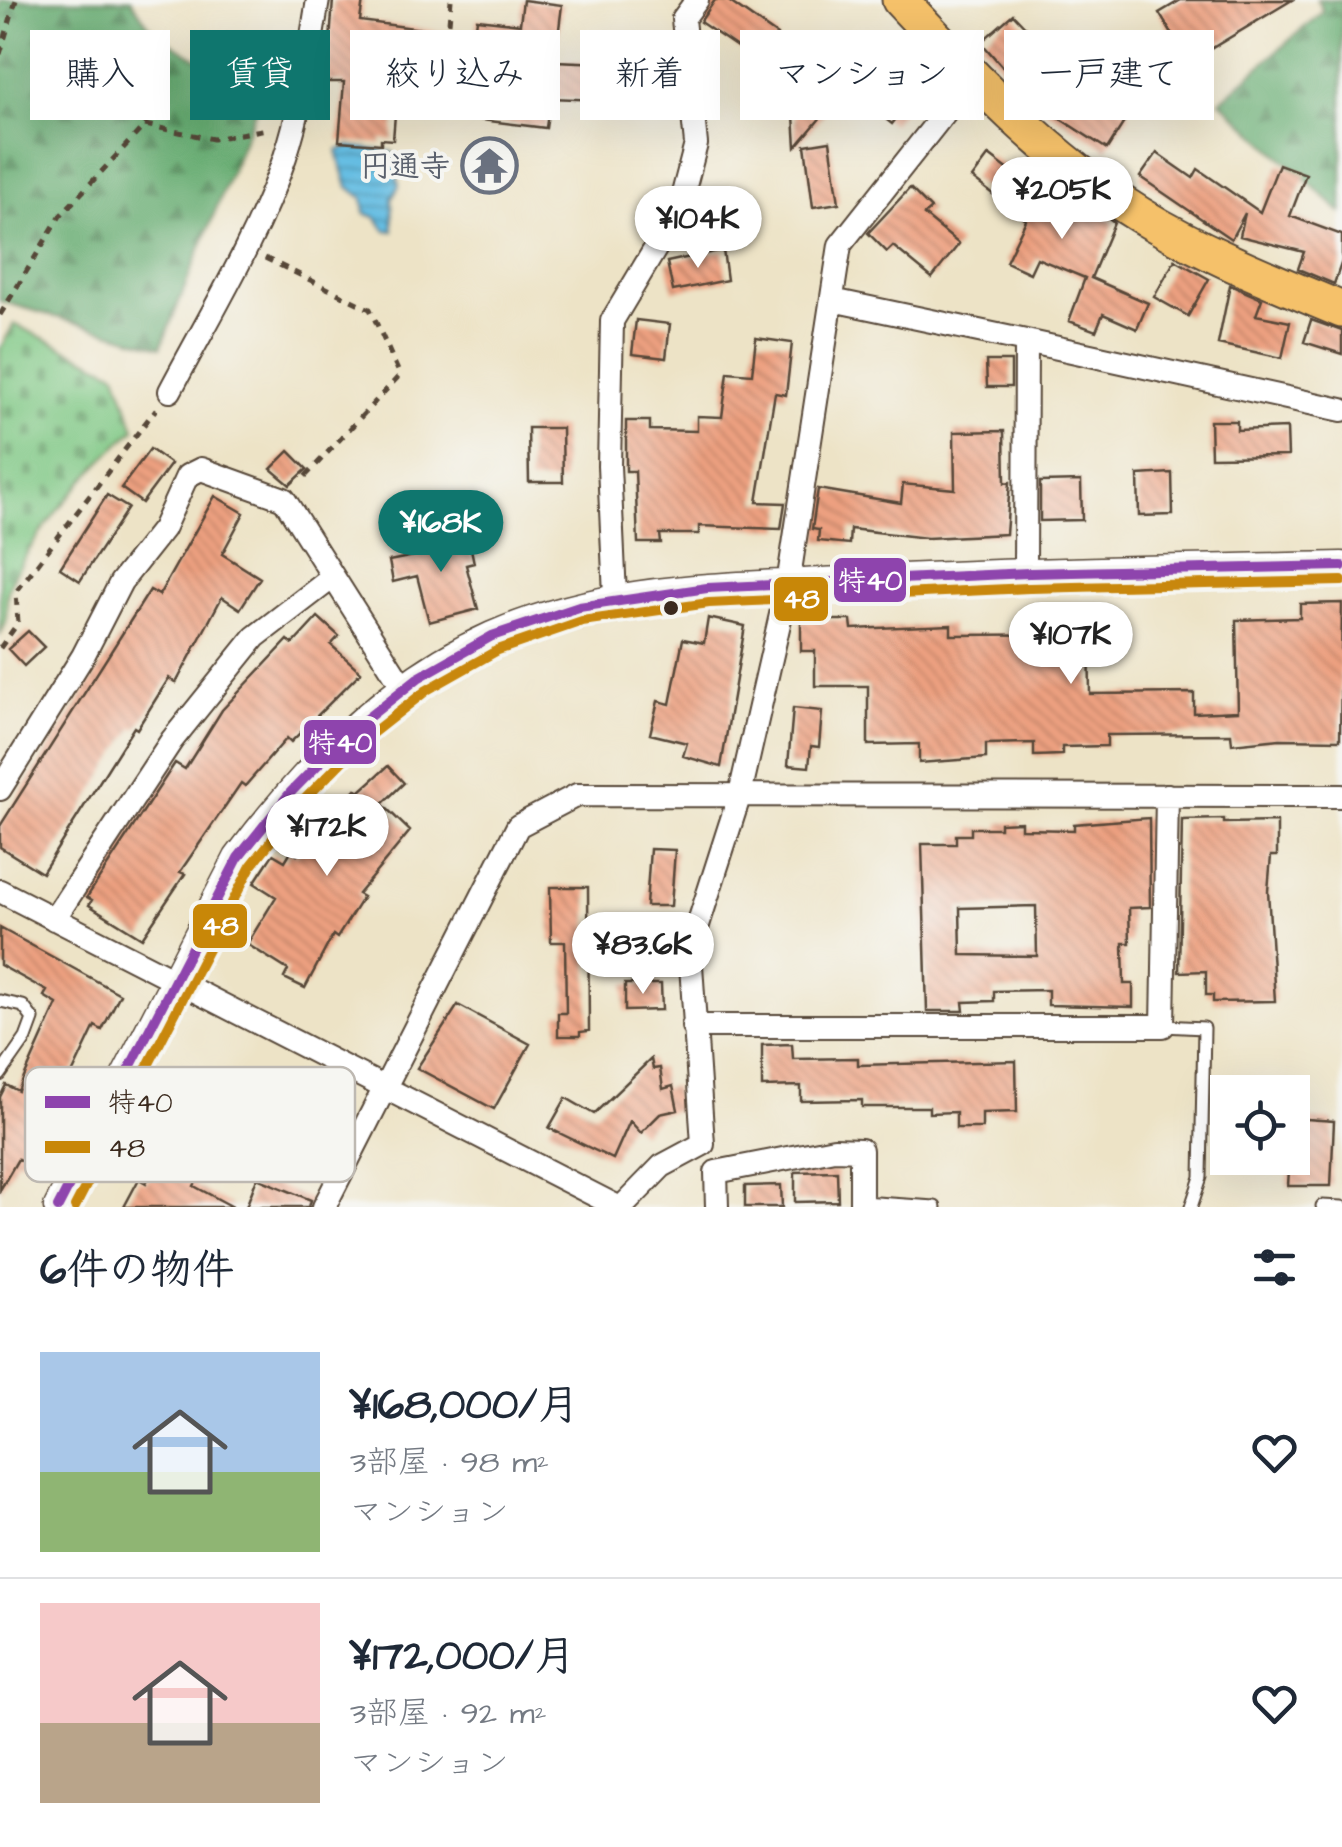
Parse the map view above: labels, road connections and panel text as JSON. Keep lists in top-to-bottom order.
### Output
{
  "places": {
    "temple": ["円通寺"]
  },
  "lines": ["transit line 特40", "transit line 48"],
  "legend": ["特40", "48"],
  "page": {
    "chip": [
      "購入",
      "賃貸",
      "絞り込み",
      "新着",
      "マンション",
      "一戸建て"
    ],
    "price": [
      "¥205K",
      "¥104K",
      "¥168K",
      "¥107K",
      "¥172K",
      "¥83.6K"
    ],
    "heading": "6件の物件",
    "list": [
      {
        "name": "¥168,000/月",
        "note": "3部屋 · 98 m² · マンション"
      },
      {
        "name": "¥172,000/月",
        "note": "3部屋 · 92 m² · マンション"
      }
    ]
  }
}
